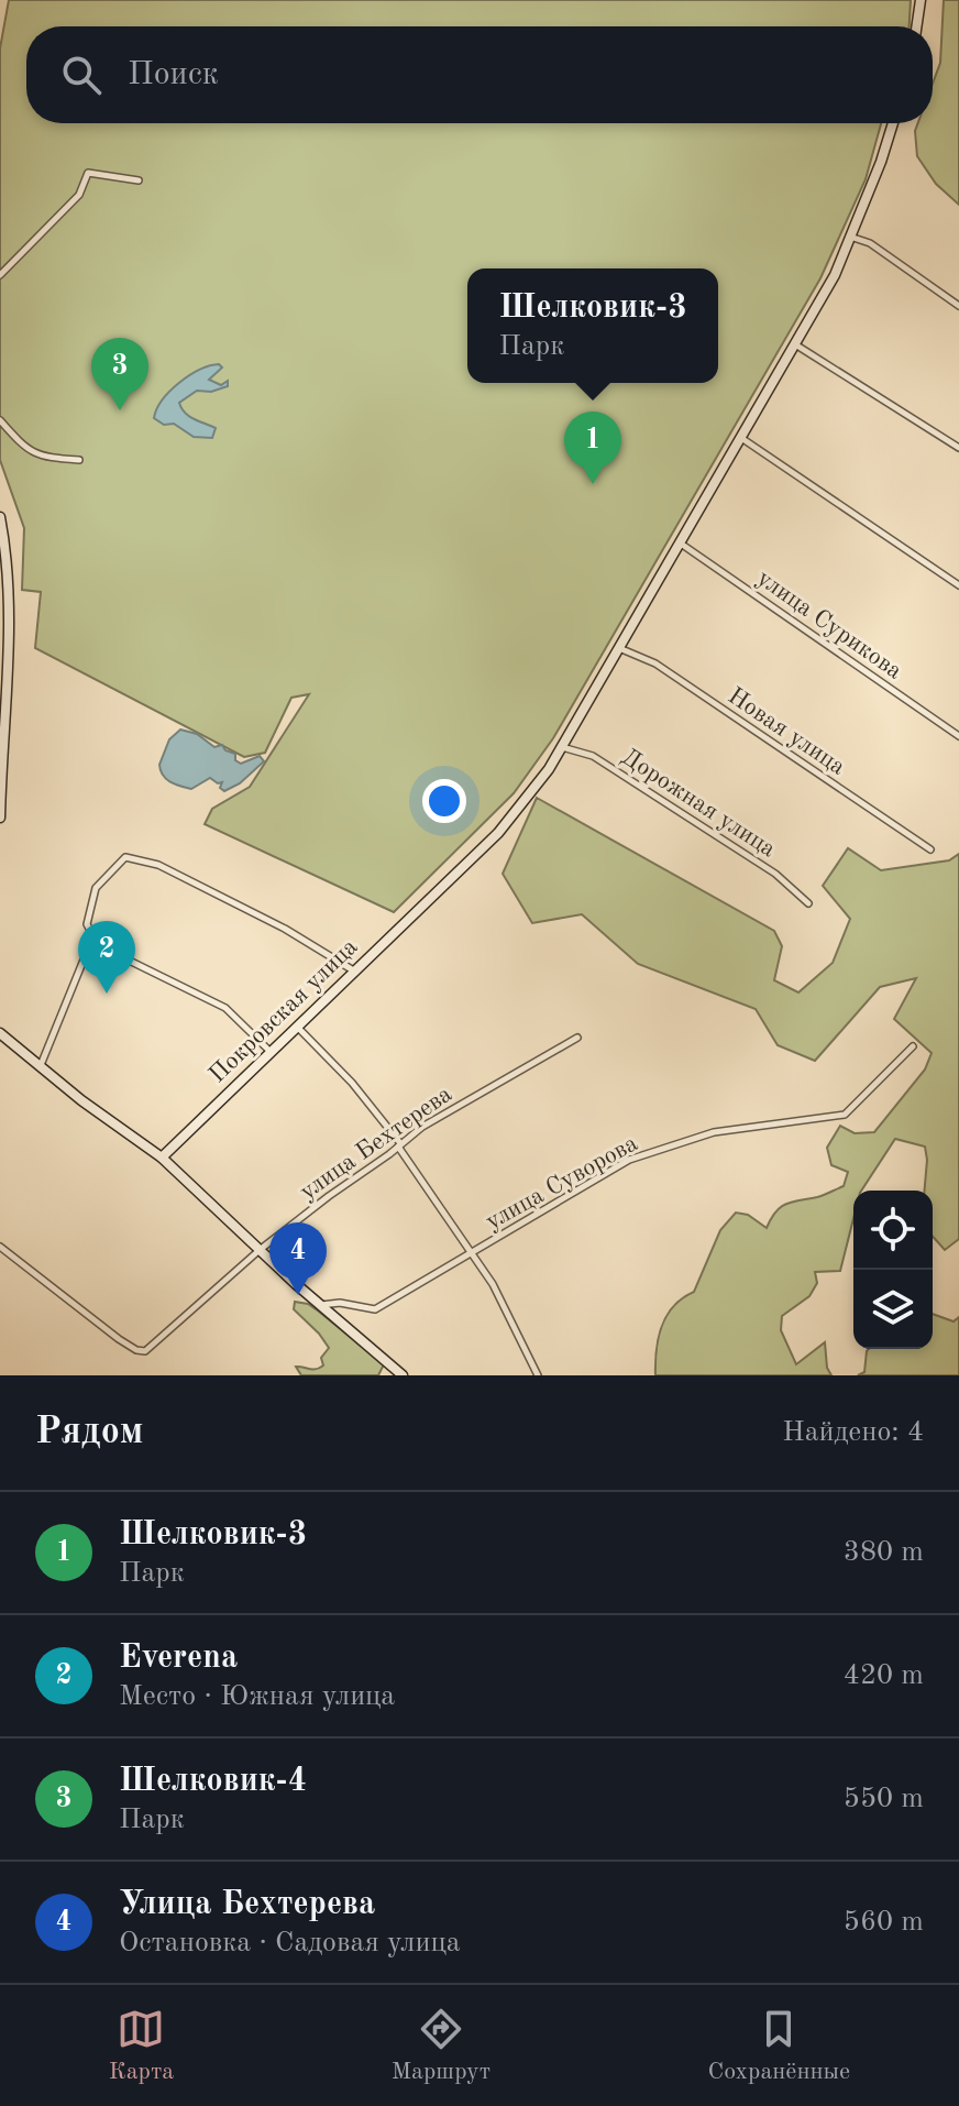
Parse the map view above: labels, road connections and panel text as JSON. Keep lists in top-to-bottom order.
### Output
{
  "streets": {
    "street": [
      "улица Сурикова",
      "Новая улица",
      "Дорожная улица",
      "Покровская улица",
      "улица Бехтерева",
      "улица Суворова"
    ]
  },
  "crossings": [
    ["улица Сурикова", "Покровская улица"],
    ["Новая улица", "Покровская улица"],
    ["Дорожная улица", "Покровская улица"]
  ],
  "page": {
    "search": "Поиск",
    "popup": ["Шелковик-3", "Парк"],
    "pins": [
      "3",
      "1",
      "2",
      "4"
    ],
    "heading": ["Рядом", "Найдено: 4"],
    "list": [
      {
        "mark": "1",
        "name": "Шелковик-3",
        "note": "Парк",
        "value": "380 m"
      },
      {
        "mark": "2",
        "name": "Everena",
        "note": "Место · Южная улица",
        "value": "420 m"
      },
      {
        "mark": "3",
        "name": "Шелковик-4",
        "note": "Парк",
        "value": "550 m"
      },
      {
        "mark": "4",
        "name": "Улица Бехтерева",
        "note": "Остановка · Садовая улица",
        "value": "560 m"
      }
    ],
    "nav": ["Карта", "Маршрут", "Сохранённые"]
  }
}
